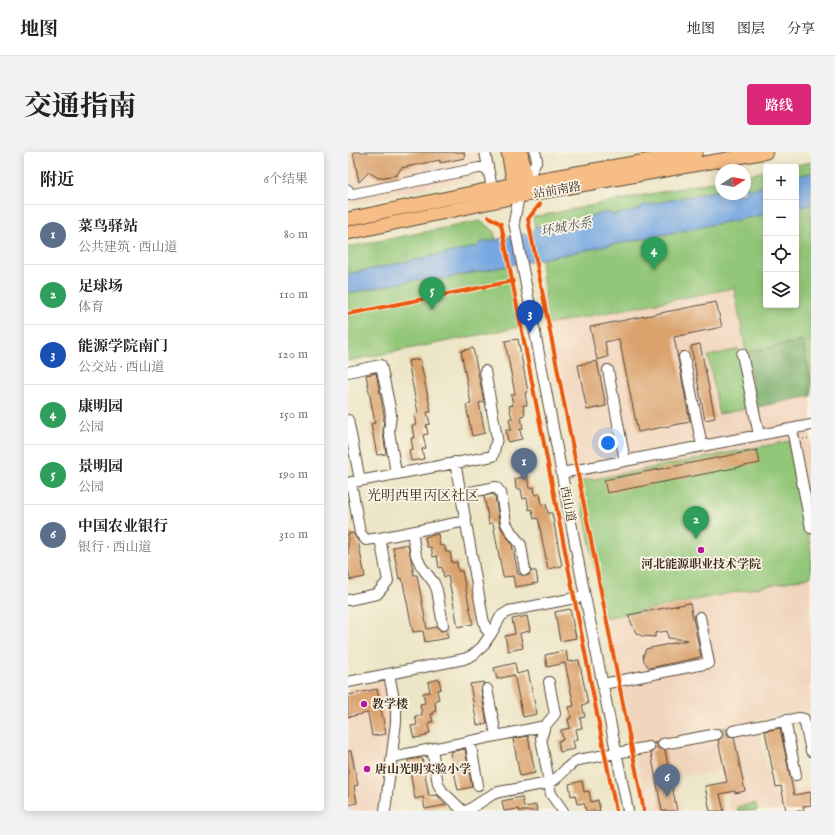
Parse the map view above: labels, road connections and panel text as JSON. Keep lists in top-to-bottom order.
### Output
{
  "streets": {
    "main road": ["站前南路"],
    "street": ["西山道"]
  },
  "crossings": [
    ["站前南路", "西山道"]
  ],
  "districts": ["光明西里丙区社区"],
  "water": ["环城水系"],
  "places": ["河北能源职业技术学院", "教学楼", "唐山光明实验小学"],
  "north": "right",
  "page": {
    "header": "地图",
    "nav": ["地图", "图层", "分享"],
    "title": "交通指南",
    "buttons": "路线",
    "heading": ["附近", "6个结果"],
    "map_buttons": ["+", "−"],
    "list": [
      {
        "mark": "1",
        "name": "菜鸟驿站",
        "note": "公共建筑 · 西山道",
        "value": "80 m"
      },
      {
        "mark": "2",
        "name": "足球场",
        "note": "体育",
        "value": "110 m"
      },
      {
        "mark": "3",
        "name": "能源学院南门",
        "note": "公交站 · 西山道",
        "value": "120 m"
      },
      {
        "mark": "4",
        "name": "康明园",
        "note": "公园",
        "value": "150 m"
      },
      {
        "mark": "5",
        "name": "景明园",
        "note": "公园",
        "value": "190 m"
      },
      {
        "mark": "6",
        "name": "中国农业银行",
        "note": "银行 · 西山道",
        "value": "310 m"
      }
    ],
    "pins": [
      "4",
      "5",
      "3",
      "1",
      "2",
      "6"
    ]
  }
}
